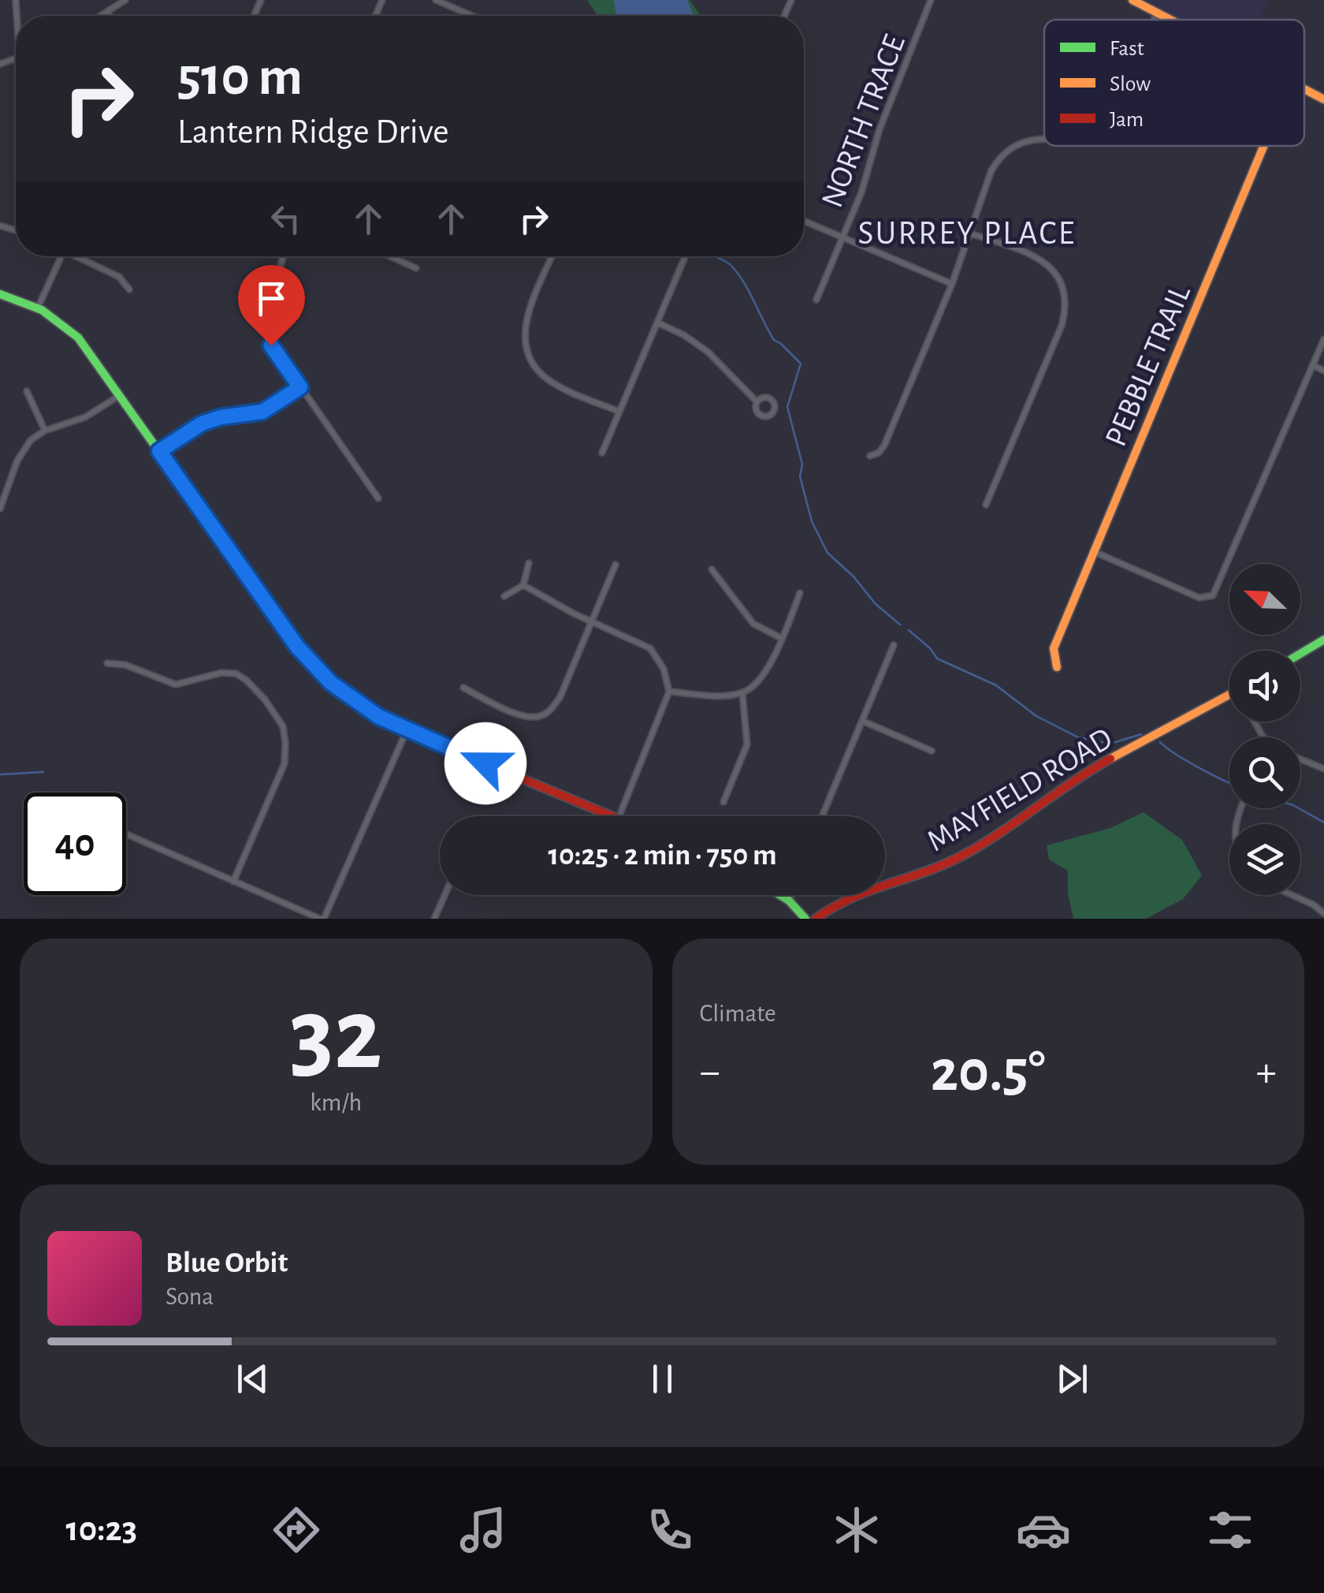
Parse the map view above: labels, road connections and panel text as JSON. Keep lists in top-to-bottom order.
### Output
{
  "streets": {
    "street": ["NORTH TRACE", "PEBBLE TRAIL", "MAYFIELD ROAD"]
  },
  "districts": ["SURREY PLACE"],
  "legend": ["Fast", "Slow", "Jam"],
  "north": "top left",
  "page": {
    "turn": ["510 m", "Lantern Ridge Drive"],
    "limit": "40",
    "trip": "10:25 · 2 min · 750 m",
    "tile": [
      ["32", "km/h"],
      "Climate"
    ],
    "heat": ["−", "20.5°", "+"],
    "song": ["Blue Orbit", "Sona"],
    "tabs": "10:23"
  }
}
